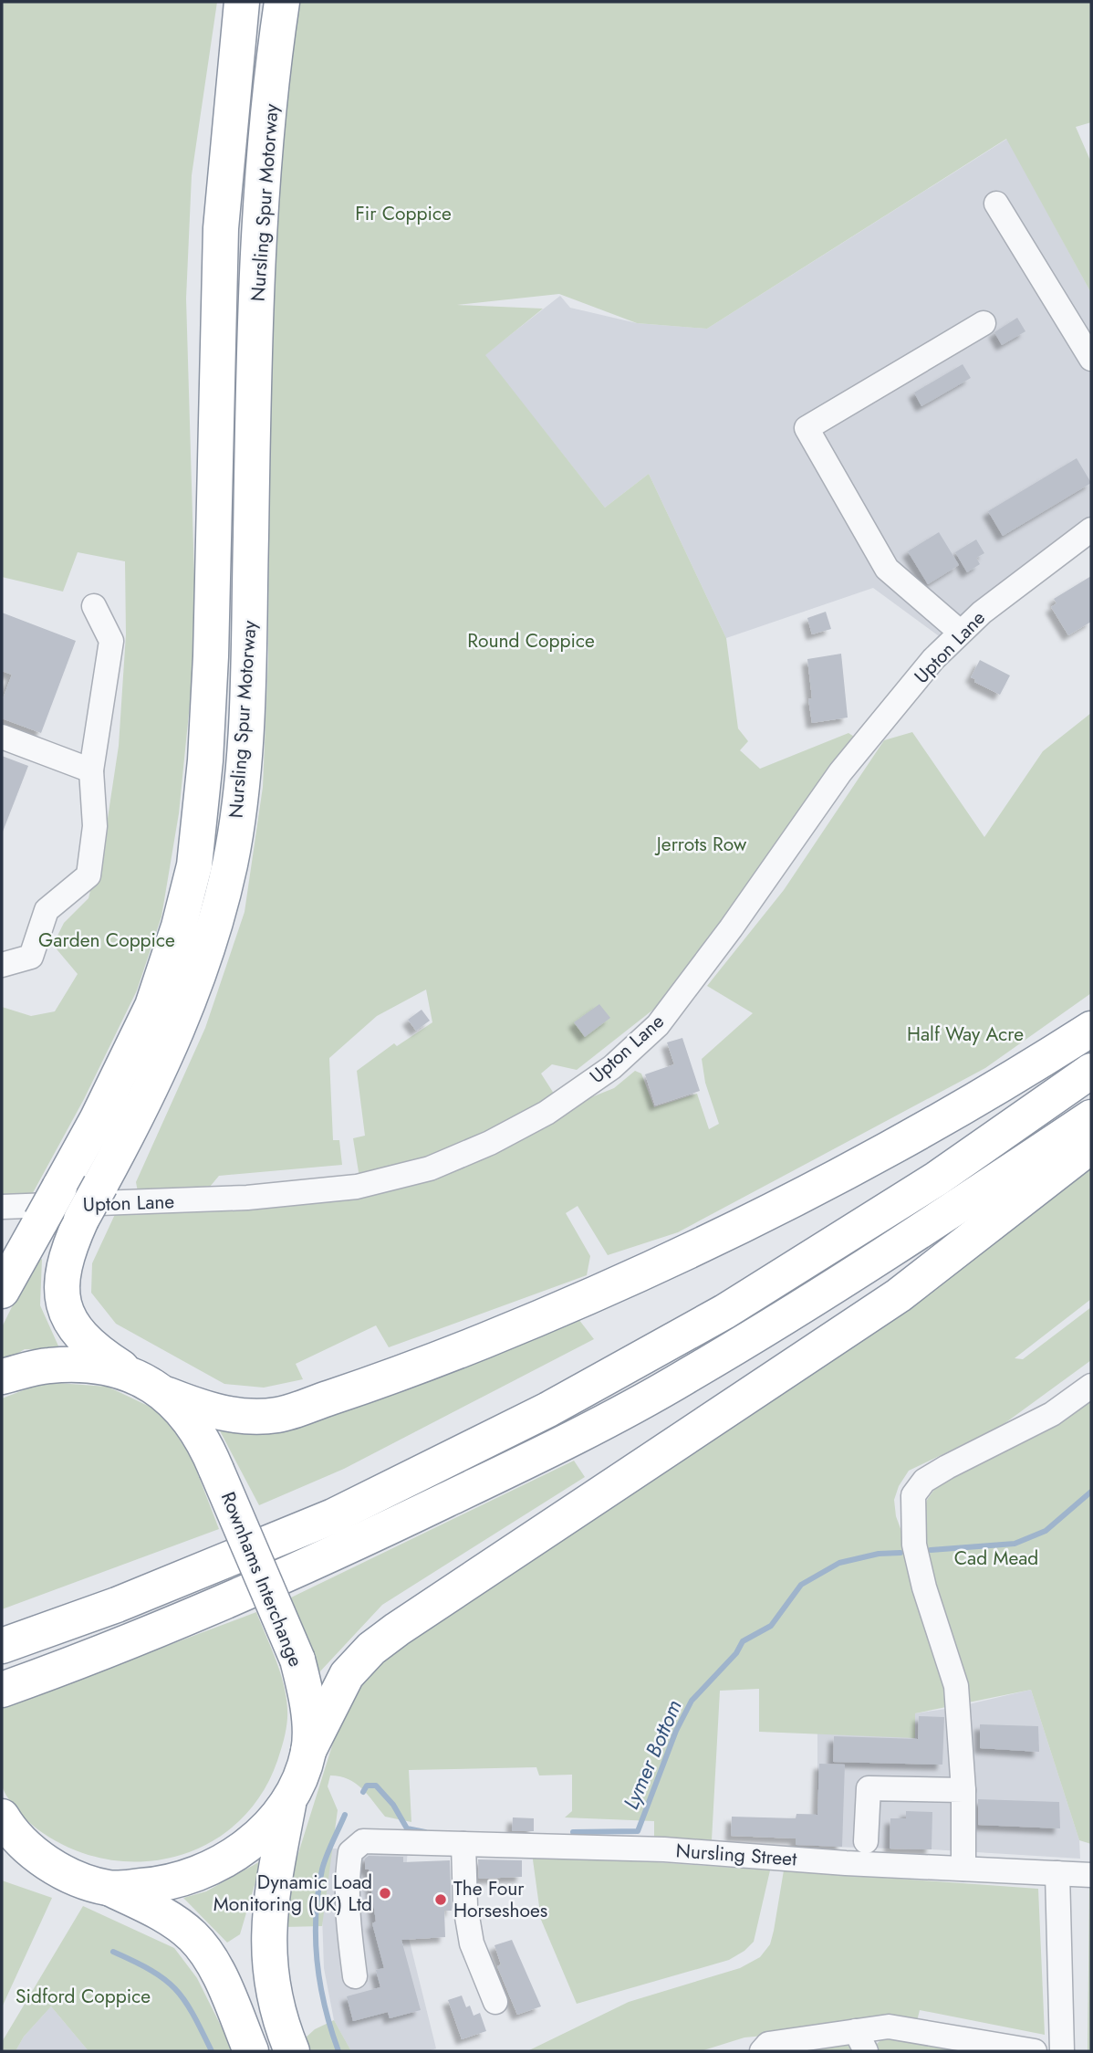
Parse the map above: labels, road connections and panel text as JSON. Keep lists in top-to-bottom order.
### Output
{
  "streets": {
    "highway": ["Nursling Spur Motorway", "Rownhams Interchange"],
    "street": ["Upton Lane", "Nursling Street"]
  },
  "crossings": [
    ["Nursling Spur Motorway", "Rownhams Interchange"]
  ],
  "water": ["Lymer Bottom"],
  "parks": [
    "Fir Coppice",
    "Round Coppice",
    "Jerrots Row",
    "Garden Coppice",
    "Half Way Acre",
    "Cad Mead",
    "Sidford Coppice"
  ],
  "places": ["Dynamic Load Monitoring (UK) Ltd", "The Four Horseshoes"]
}
